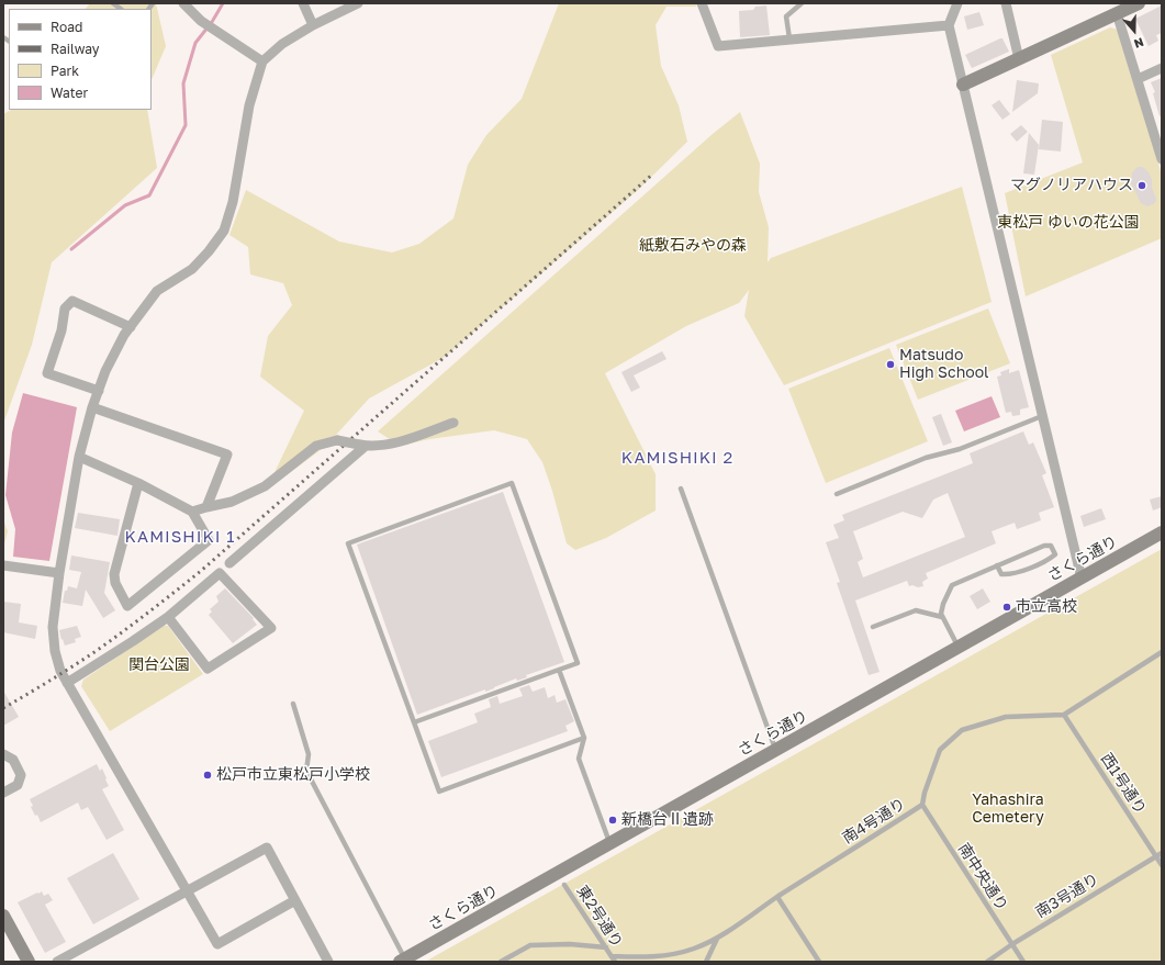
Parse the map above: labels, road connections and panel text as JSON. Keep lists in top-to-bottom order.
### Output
{
  "streets": {
    "street": ["さくら通り"],
    "lane": [
      "西1号通り",
      "南4号通り",
      "南中央通り",
      "南3号通り",
      "東2号通り"
    ]
  },
  "crossings": [
    ["西1号通り", "南4号通り"],
    ["西1号通り", "南3号通り"],
    ["南4号通り", "南中央通り"],
    ["南4号通り", "東2号通り"],
    ["南中央通り", "南3号通り"]
  ],
  "districts": ["KAMISHIKI 2", "KAMISHIKI 1"],
  "parks": [
    "東松戸 ゆいの花公園",
    "紙敷石みやの森",
    "関台公園",
    "Yahashira Cemetery"
  ],
  "places": [
    "マグノリアハウス",
    "Matsudo High School",
    "市立高校",
    "松戸市立東松戸小学校",
    "新橋台Ⅱ遺跡"
  ],
  "legend": [
    "Road",
    "Railway",
    "Park",
    "Water"
  ],
  "north": "bottom"
}
